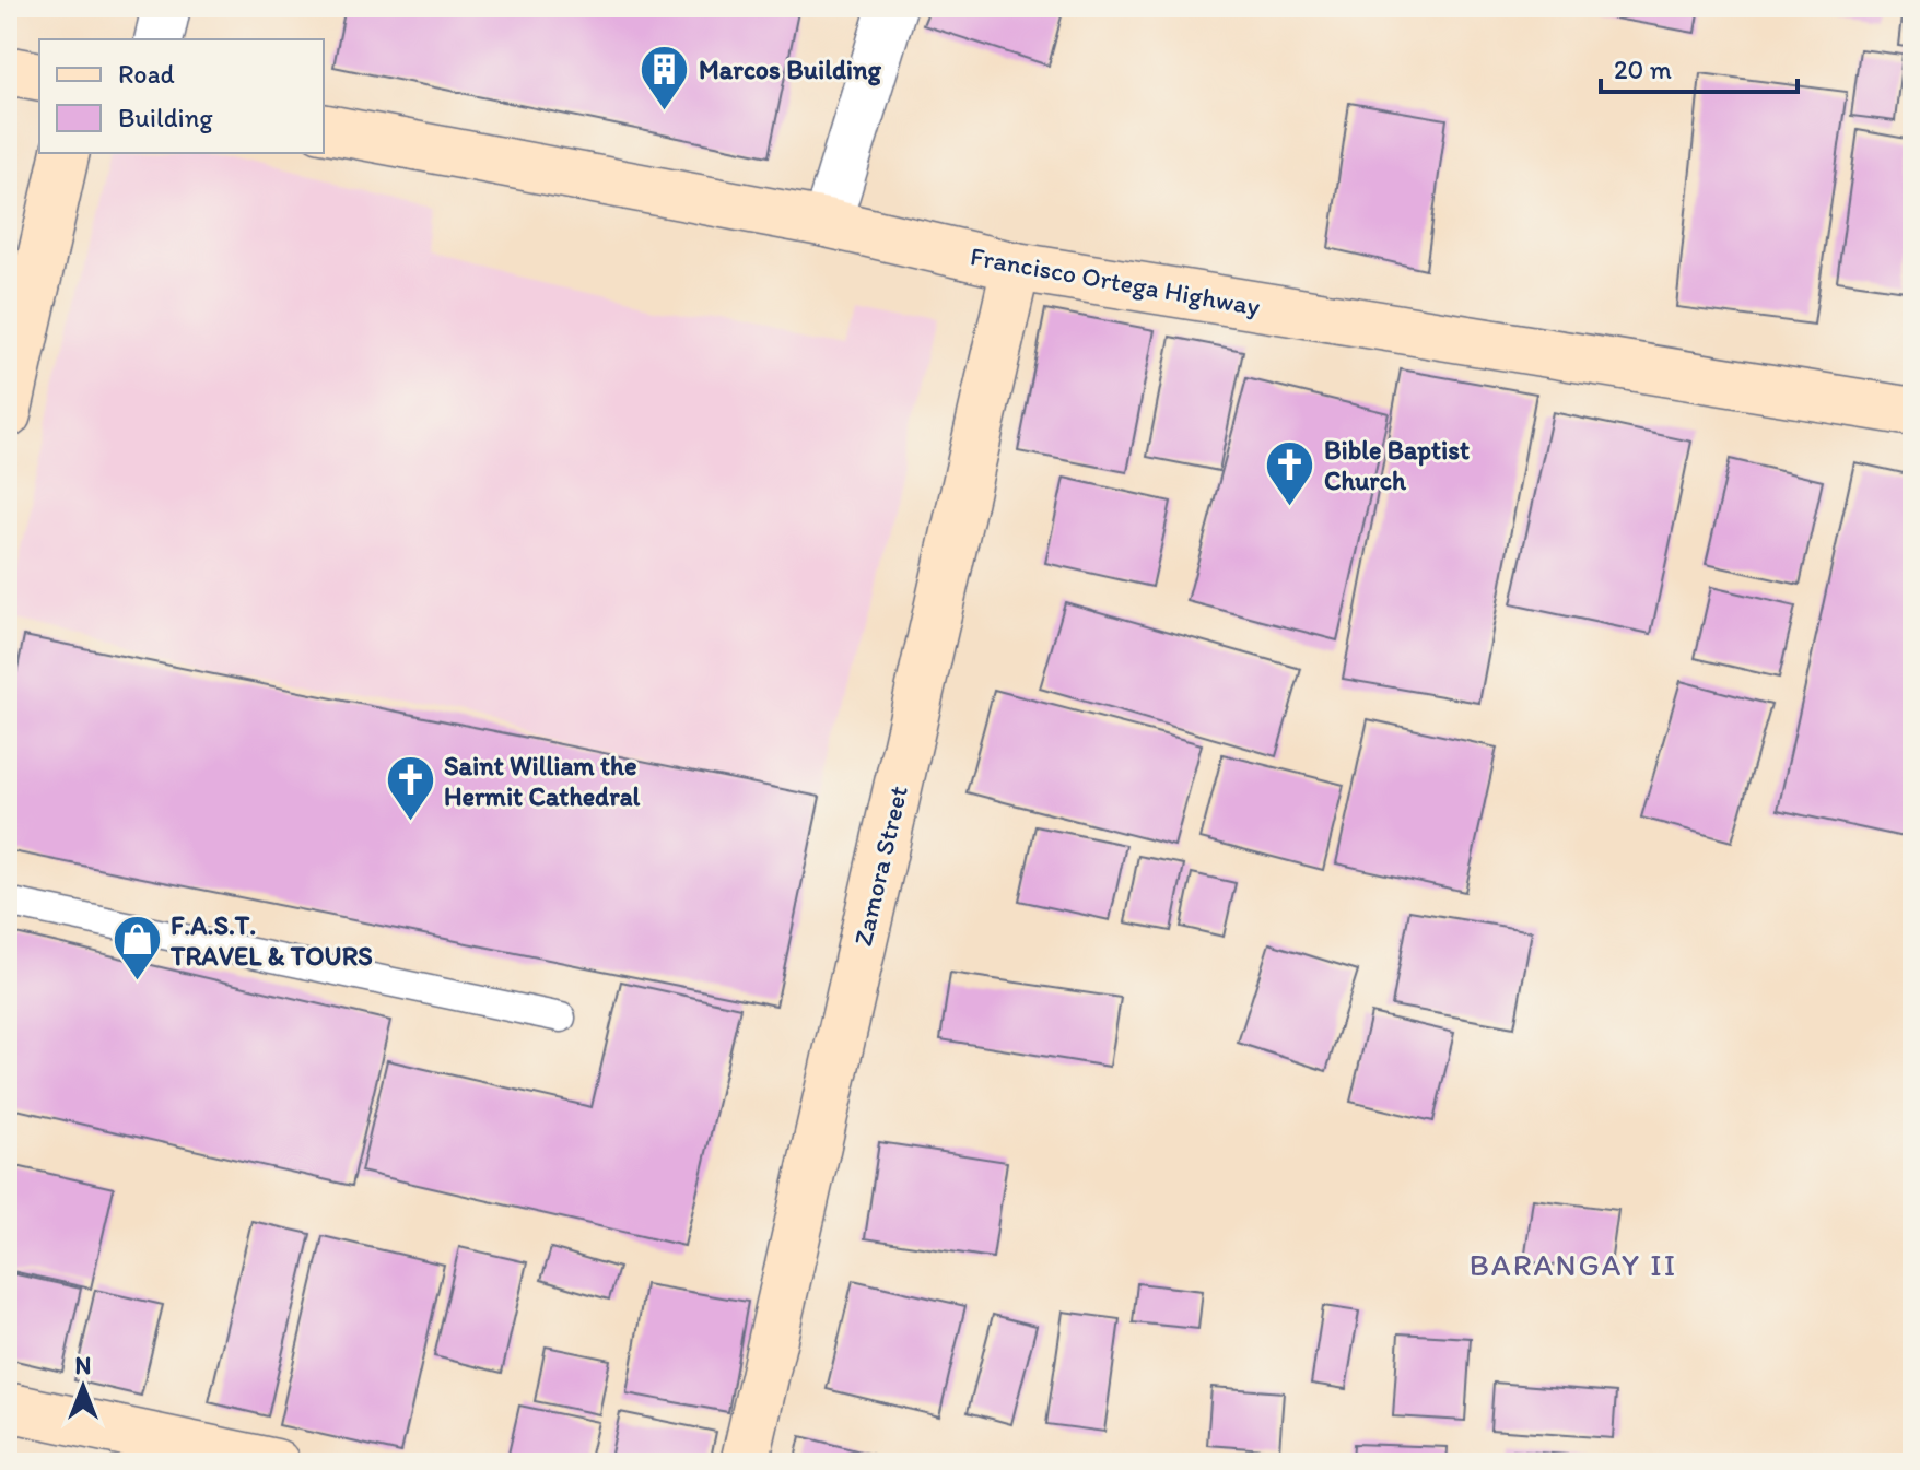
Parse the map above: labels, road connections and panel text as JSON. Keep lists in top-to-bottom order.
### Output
{
  "streets": {
    "street": ["Francisco Ortega Highway", "Zamora Street"]
  },
  "crossings": [
    ["Francisco Ortega Highway", "Zamora Street"]
  ],
  "districts": ["BARANGAY II"],
  "places": {
    "building": ["Marcos Building"],
    "church": ["Bible Baptist Church", "Saint William the Hermit Cathedral"],
    "shop": ["F.A.S.T. TRAVEL & TOURS"]
  },
  "legend": ["Road", "Building"],
  "scale_bar": "20 m",
  "north": "top"
}
